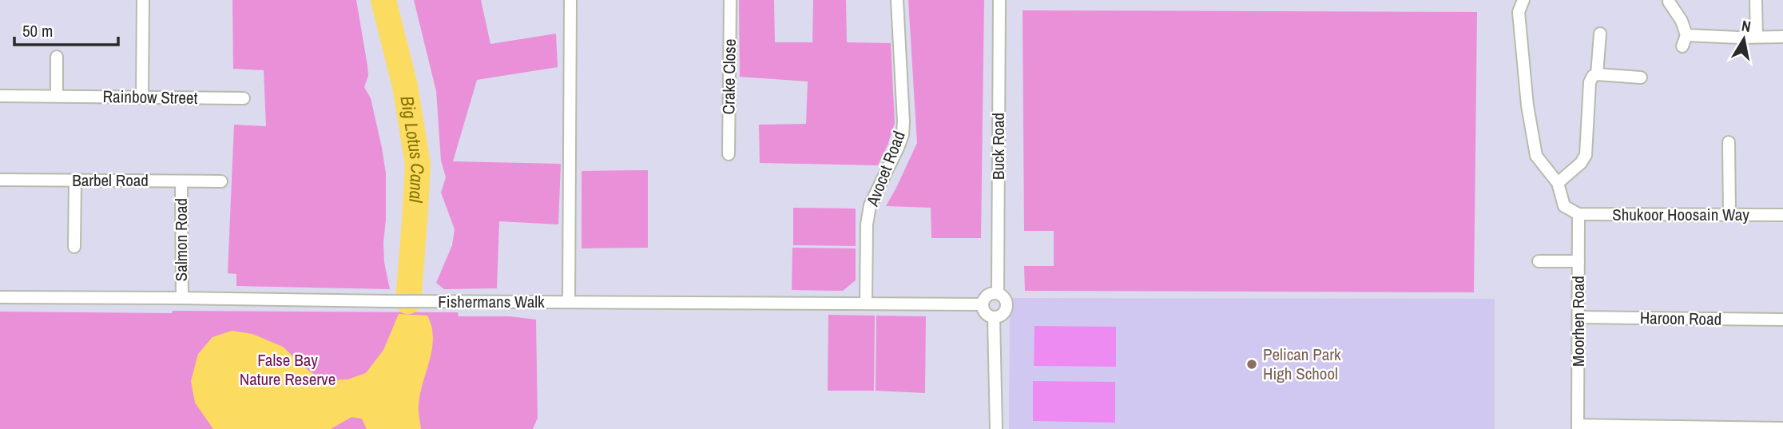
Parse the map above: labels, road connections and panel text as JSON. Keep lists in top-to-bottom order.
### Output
{
  "streets": {
    "street": [
      "Crake Close",
      "Rainbow Street",
      "Buck Road",
      "Avocet Road",
      "Barbel Road",
      "Shukoor Hoosain Way",
      "Salmon Road",
      "Fishermans Walk",
      "Haroon Road",
      "Moorhen Road"
    ]
  },
  "crossings": [
    ["Buck Road", "Fishermans Walk"],
    ["Avocet Road", "Fishermans Walk"],
    ["Barbel Road", "Salmon Road"],
    ["Shukoor Hoosain Way", "Moorhen Road"],
    ["Salmon Road", "Fishermans Walk"],
    ["Haroon Road", "Moorhen Road"]
  ],
  "water": ["Big Lotus Canal"],
  "parks": ["False Bay Nature Reserve"],
  "places": ["Pelican Park High School"],
  "scale_bar": "50 m",
  "north": "top"
}
